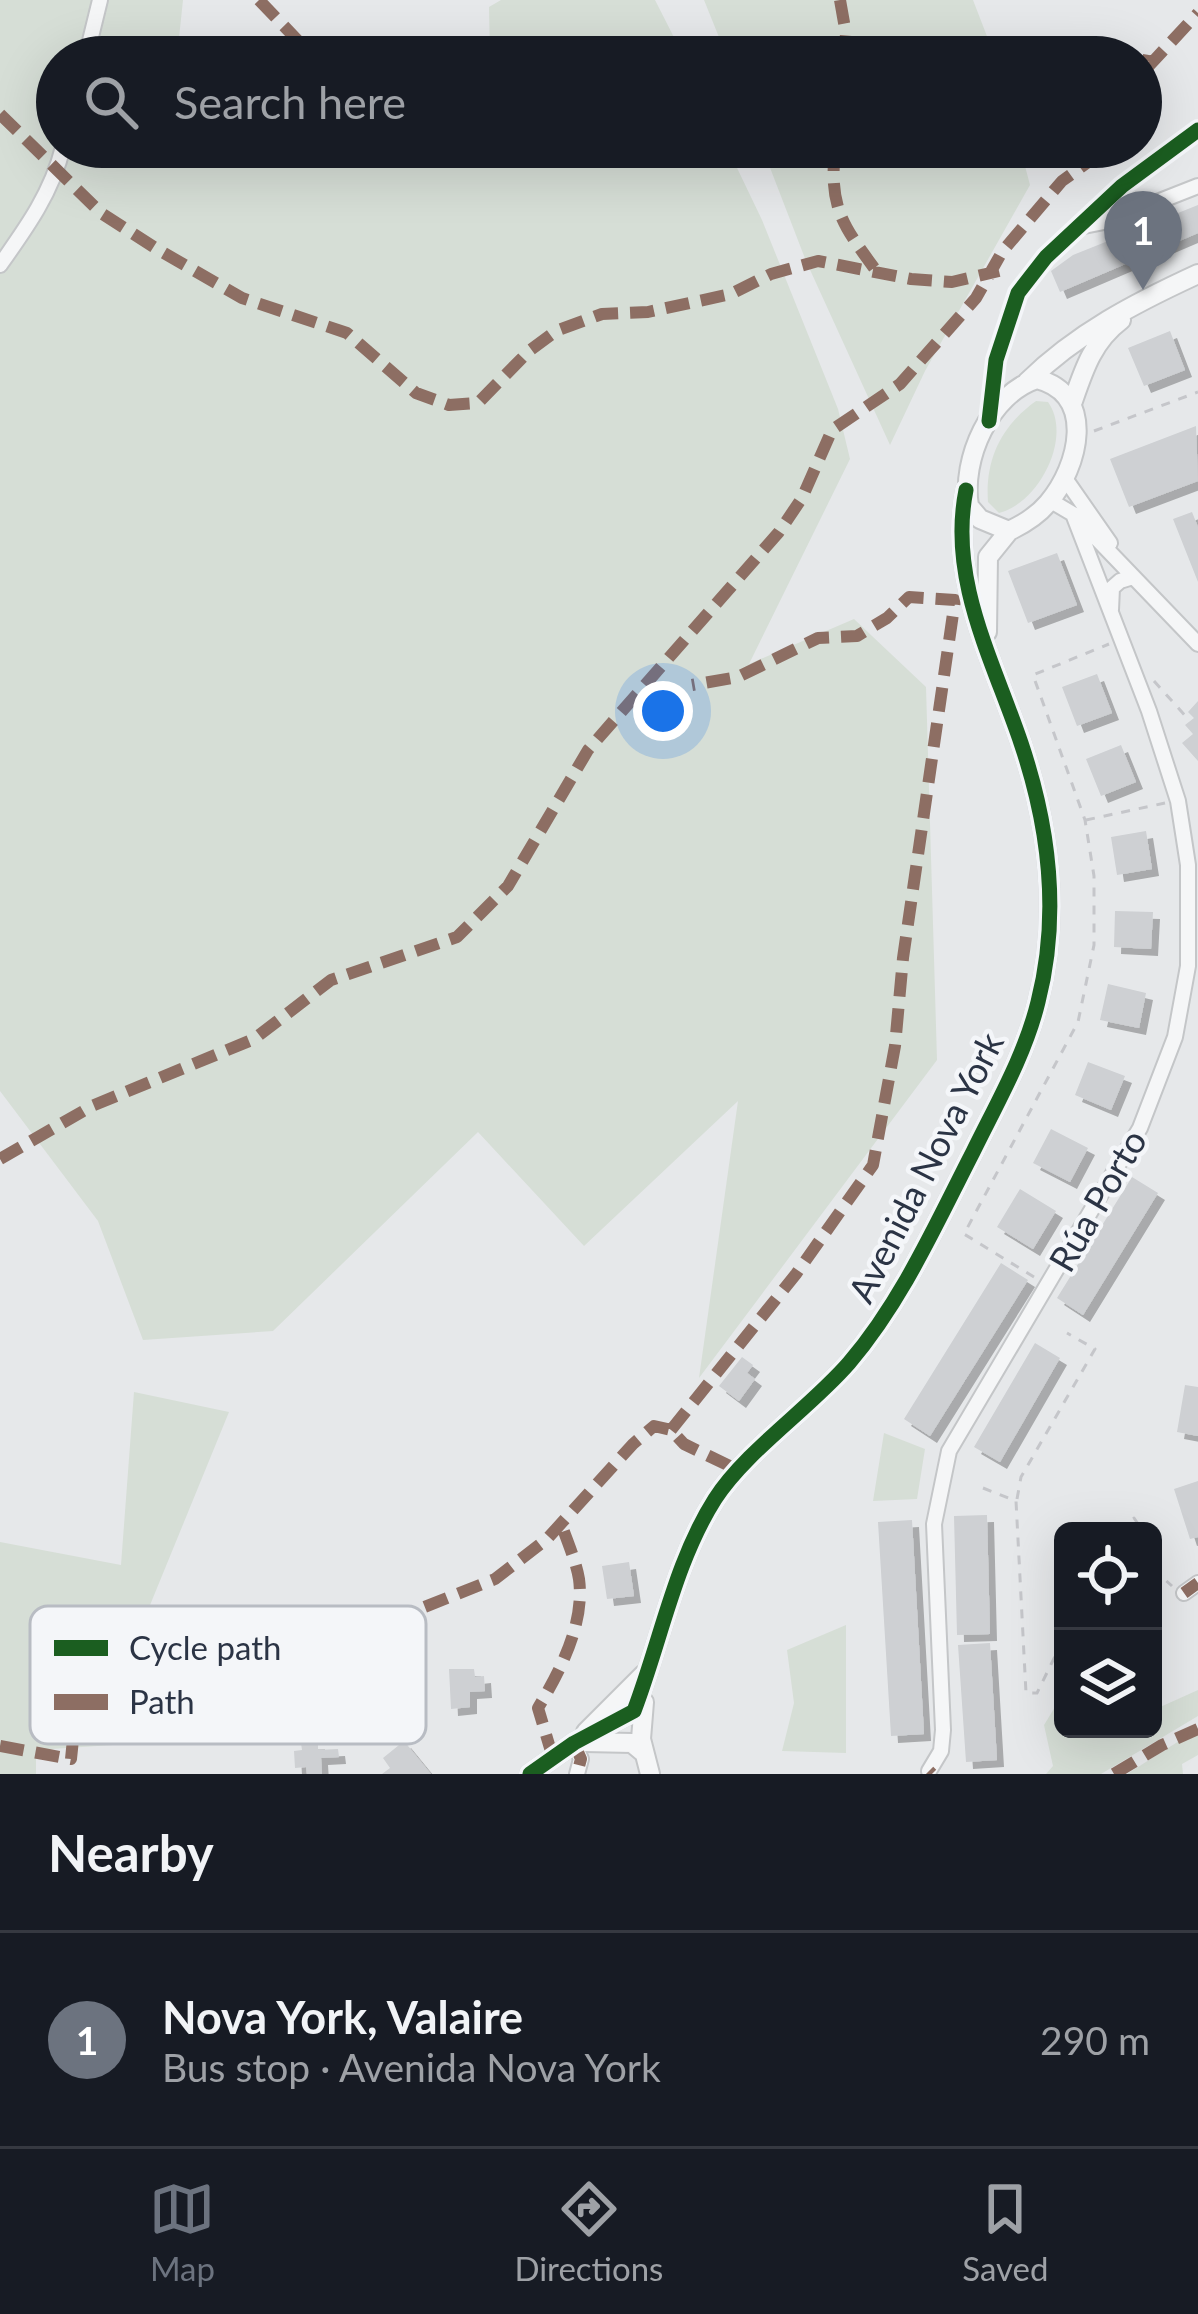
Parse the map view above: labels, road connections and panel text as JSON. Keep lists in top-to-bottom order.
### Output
{
  "streets": {
    "street": ["Avenida Nova York", "Rúa Porto"]
  },
  "legend": ["Cycle path", "Path"],
  "page": {
    "search": "Search here",
    "pins": "1",
    "heading": "Nearby",
    "list": [
      {
        "mark": "1",
        "name": "Nova York, Valaire",
        "note": "Bus stop · Avenida Nova York",
        "value": "290 m"
      }
    ],
    "nav": ["Map", "Directions", "Saved"]
  }
}
